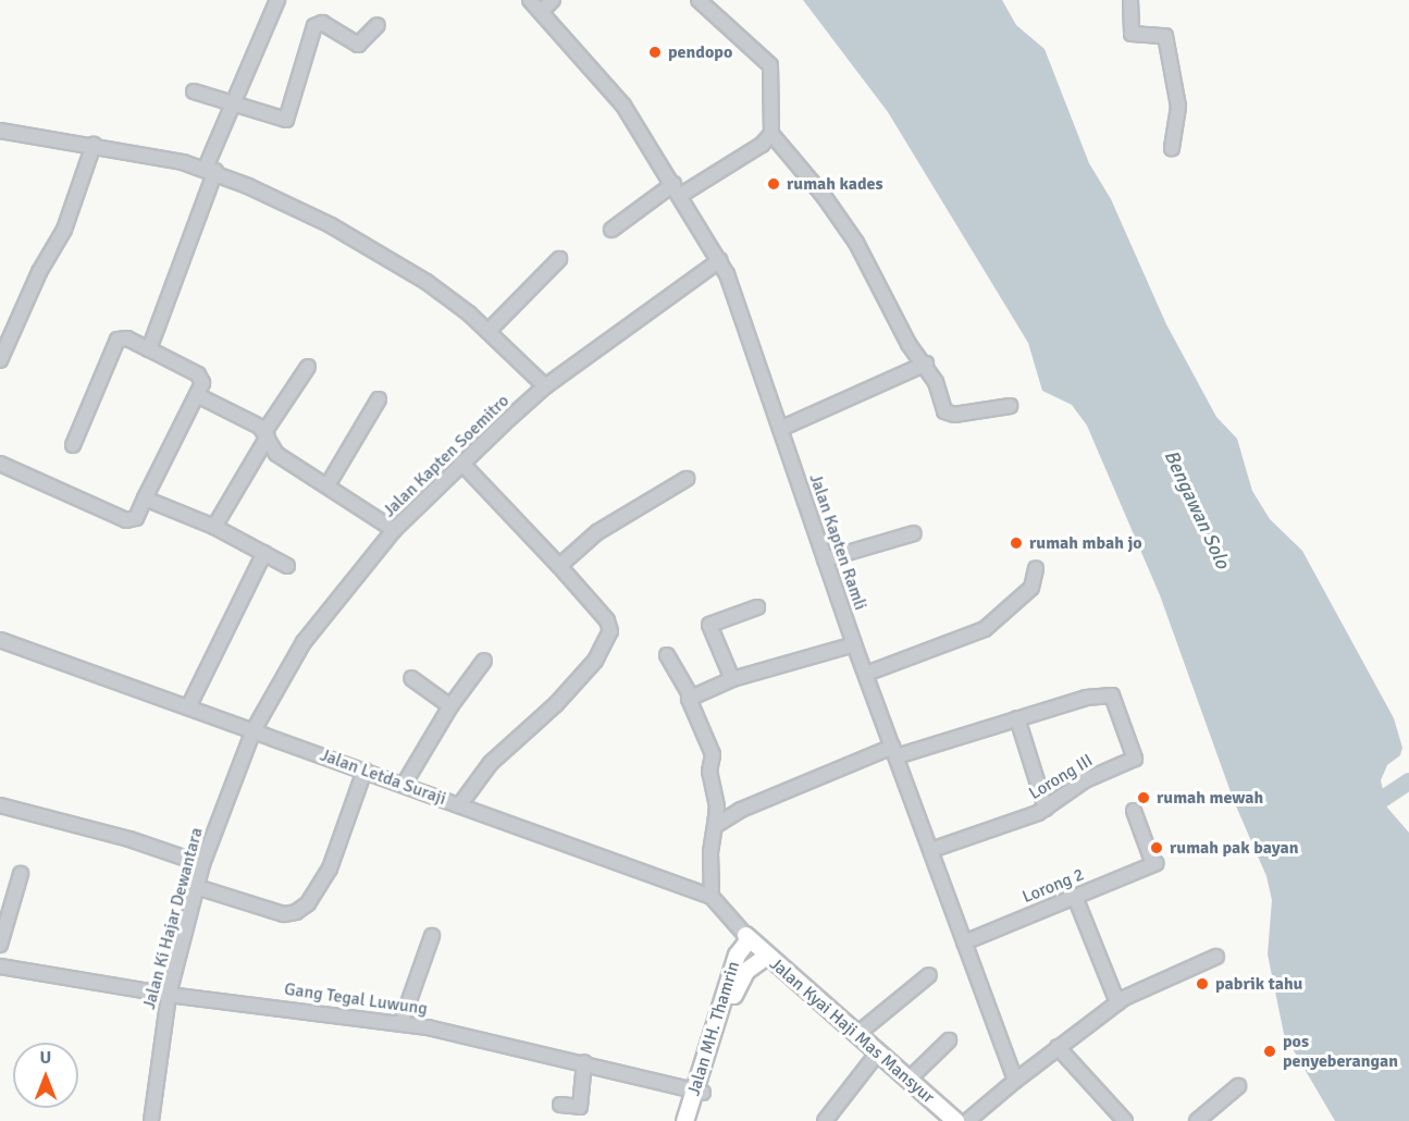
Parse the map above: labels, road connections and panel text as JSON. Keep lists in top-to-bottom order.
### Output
{
  "streets": {
    "main road": ["Jalan MH. Thamrin", "Jalan Kyai Haji Mas Mansyur"],
    "street": [
      "Jalan Kapten Soemitro",
      "Jalan Kapten Ramli",
      "Jalan Letda Suraji",
      "Lorong III",
      "Lorong 2",
      "Jalan Ki Hajar Dewantara",
      "Gang Tegal Luwung"
    ]
  },
  "crossings": [
    ["Jalan Kapten Soemitro", "Jalan Kapten Ramli"],
    ["Jalan Kapten Soemitro", "Jalan Letda Suraji"],
    ["Jalan Kapten Soemitro", "Jalan Ki Hajar Dewantara"],
    ["Jalan Kapten Ramli", "Lorong III"],
    ["Jalan Kapten Ramli", "Lorong 2"],
    ["Jalan Letda Suraji", "Jalan Ki Hajar Dewantara"],
    ["Jalan Letda Suraji", "Jalan MH. Thamrin"],
    ["Jalan Letda Suraji", "Jalan Kyai Haji Mas Mansyur"],
    ["Jalan Ki Hajar Dewantara", "Gang Tegal Luwung"],
    ["Gang Tegal Luwung", "Jalan MH. Thamrin"],
    ["Jalan MH. Thamrin", "Jalan Kyai Haji Mas Mansyur"]
  ],
  "water": ["Bengawan Solo"],
  "places": [
    "pendopo",
    "rumah kades",
    "rumah mbah jo",
    "rumah mewah",
    "rumah pak bayan",
    "pabrik tahu",
    "pos penyeberangan"
  ],
  "north": "top"
}
